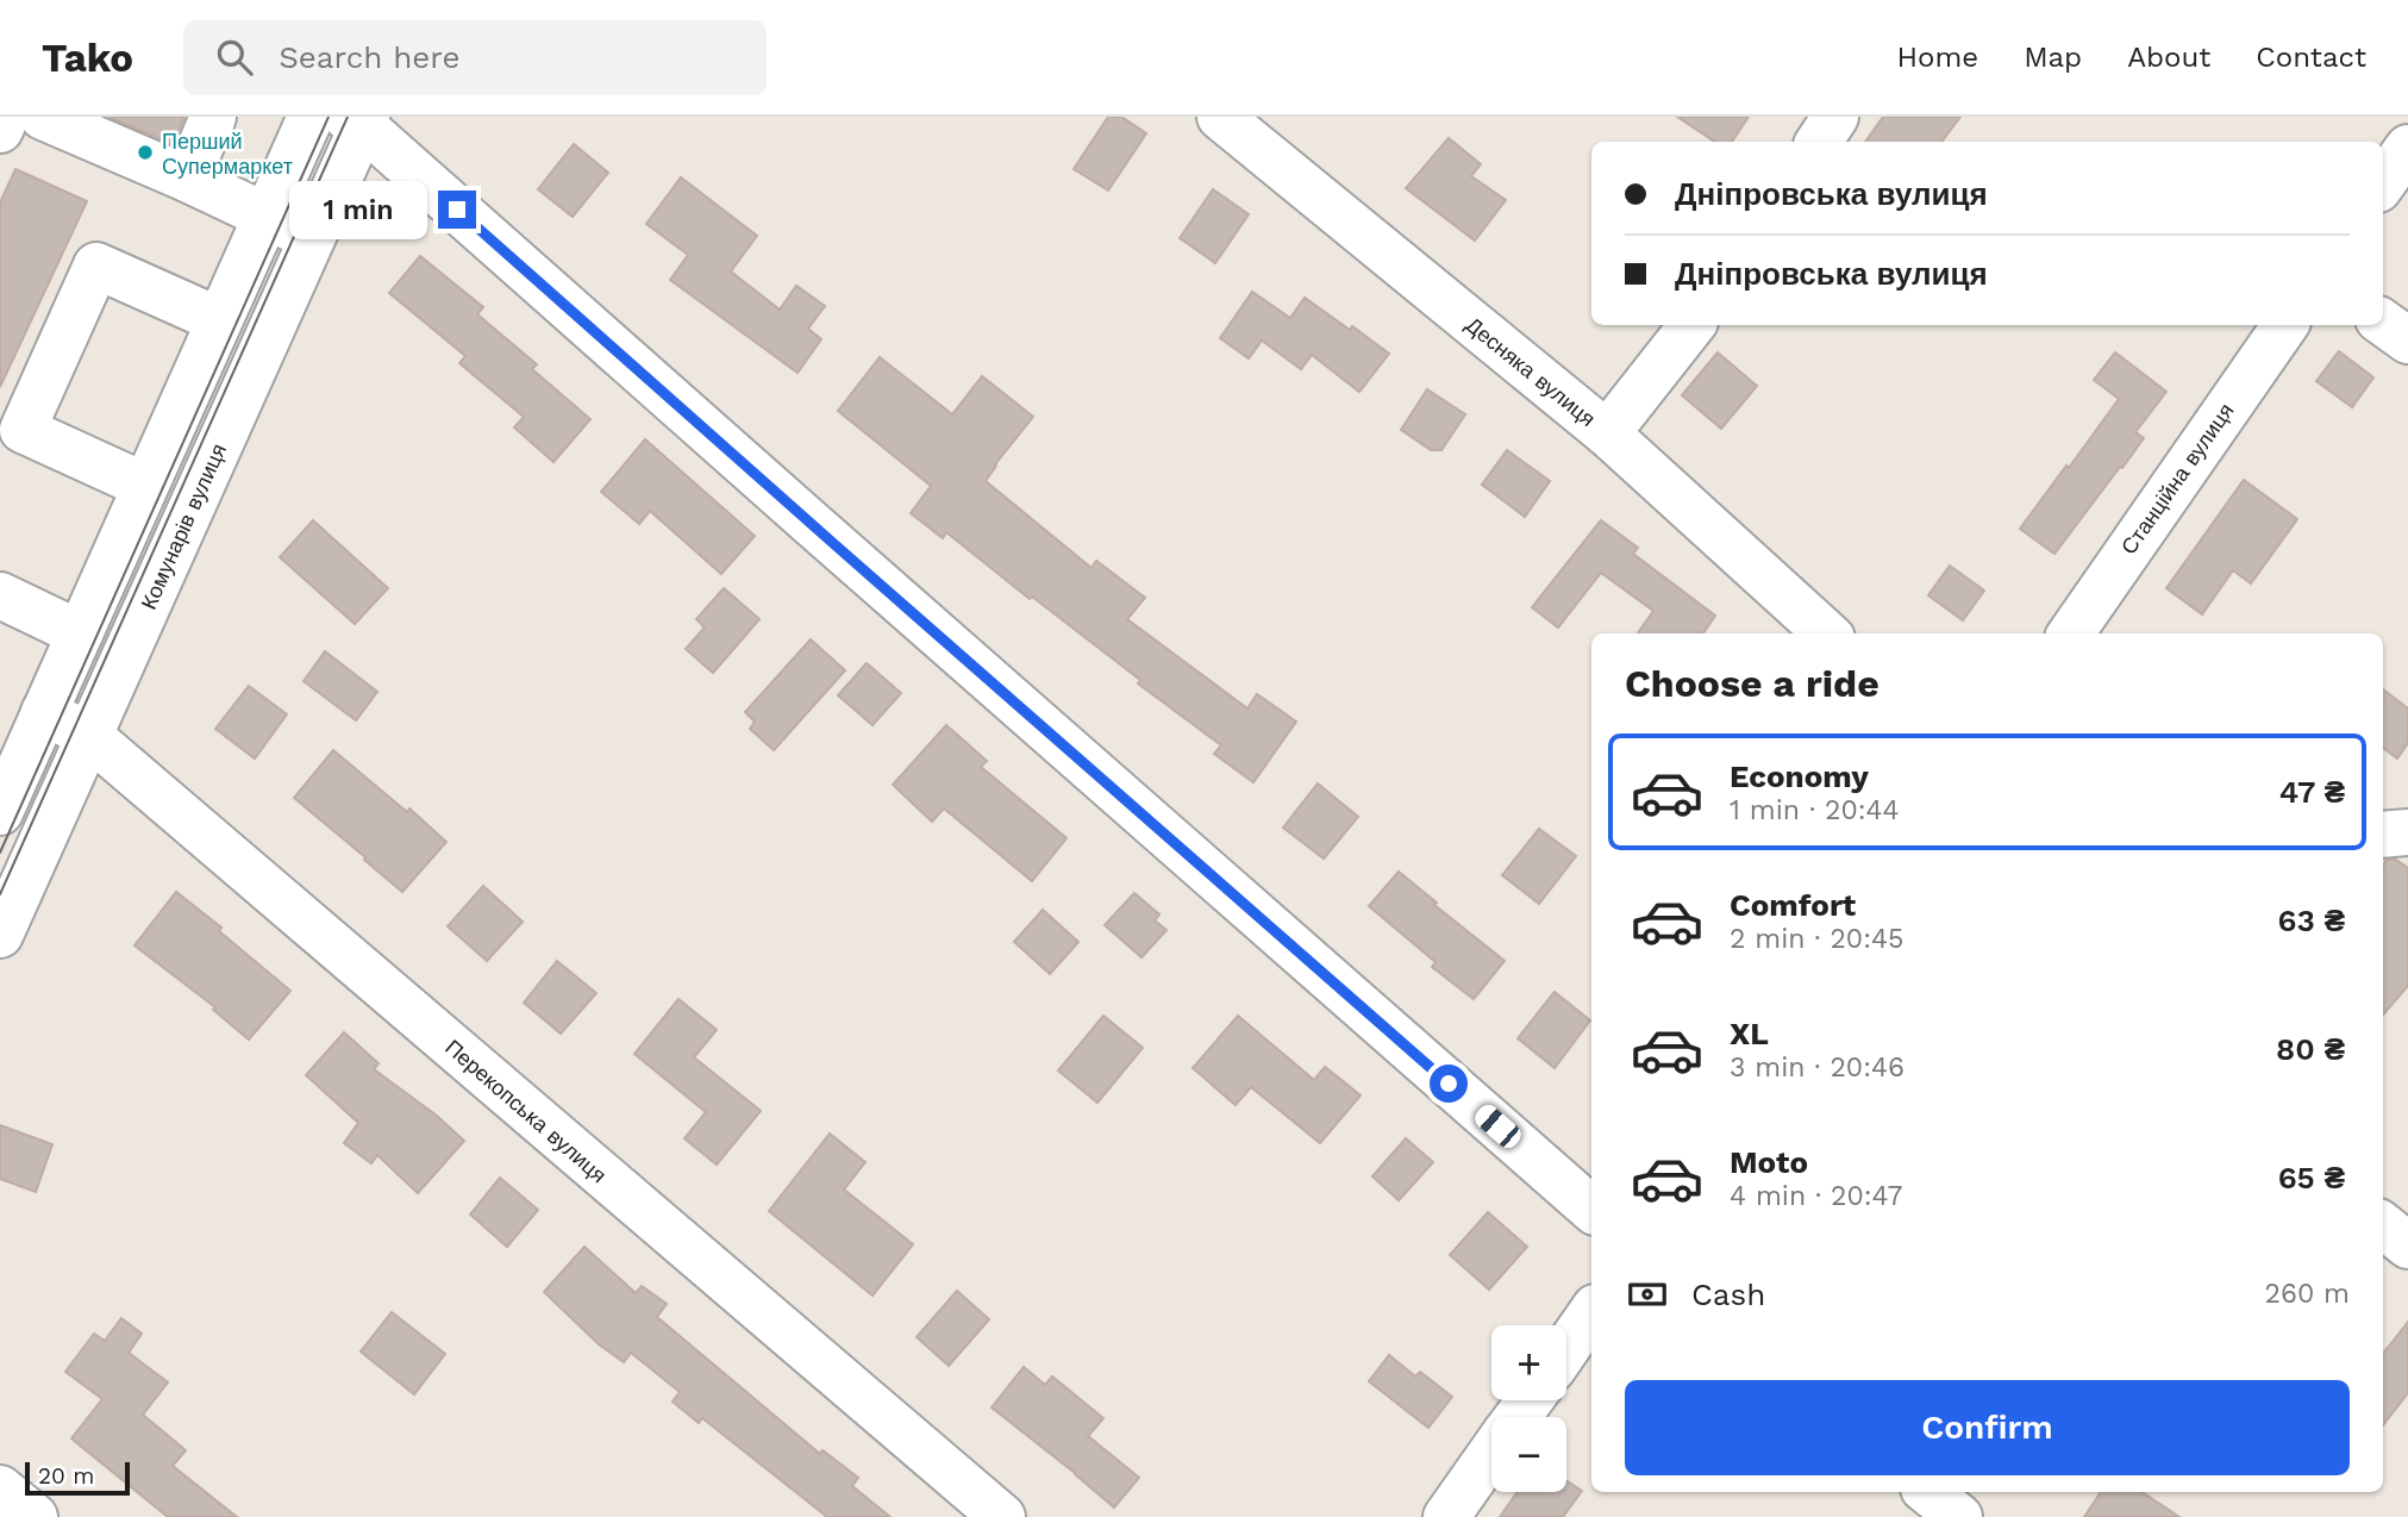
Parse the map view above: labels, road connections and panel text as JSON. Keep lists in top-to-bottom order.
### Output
{
  "streets": {
    "street": [
      "Десняка вулиця",
      "Станційна вулиця",
      "Комунарів вулиця",
      "Перекопська вулиця"
    ]
  },
  "crossings": [
    ["Комунарів вулиця", "Перекопська вулиця"]
  ],
  "places": ["Перший Супермаркет"],
  "scale_bar": "20 m",
  "page": {
    "header": "Tako",
    "search": "Search here",
    "nav": [
      "Home",
      "Map",
      "About",
      "Contact"
    ],
    "banner": ["Дніпровська вулиця", "Дніпровська вулиця"],
    "bubble": "1 min",
    "heading": "Choose a ride",
    "list": [
      {
        "name": "Economy",
        "note": "1 min · 20:44",
        "value": "47 ₴"
      },
      {
        "name": "Comfort",
        "note": "2 min · 20:45",
        "value": "63 ₴"
      },
      {
        "name": "XL",
        "note": "3 min · 20:46",
        "value": "80 ₴"
      },
      {
        "name": "Moto",
        "note": "4 min · 20:47",
        "value": "65 ₴"
      }
    ],
    "pay": ["Cash", "260 m"],
    "map_buttons": ["+", "−"],
    "buttons": "Confirm",
    "scale": "20 m"
  }
}
